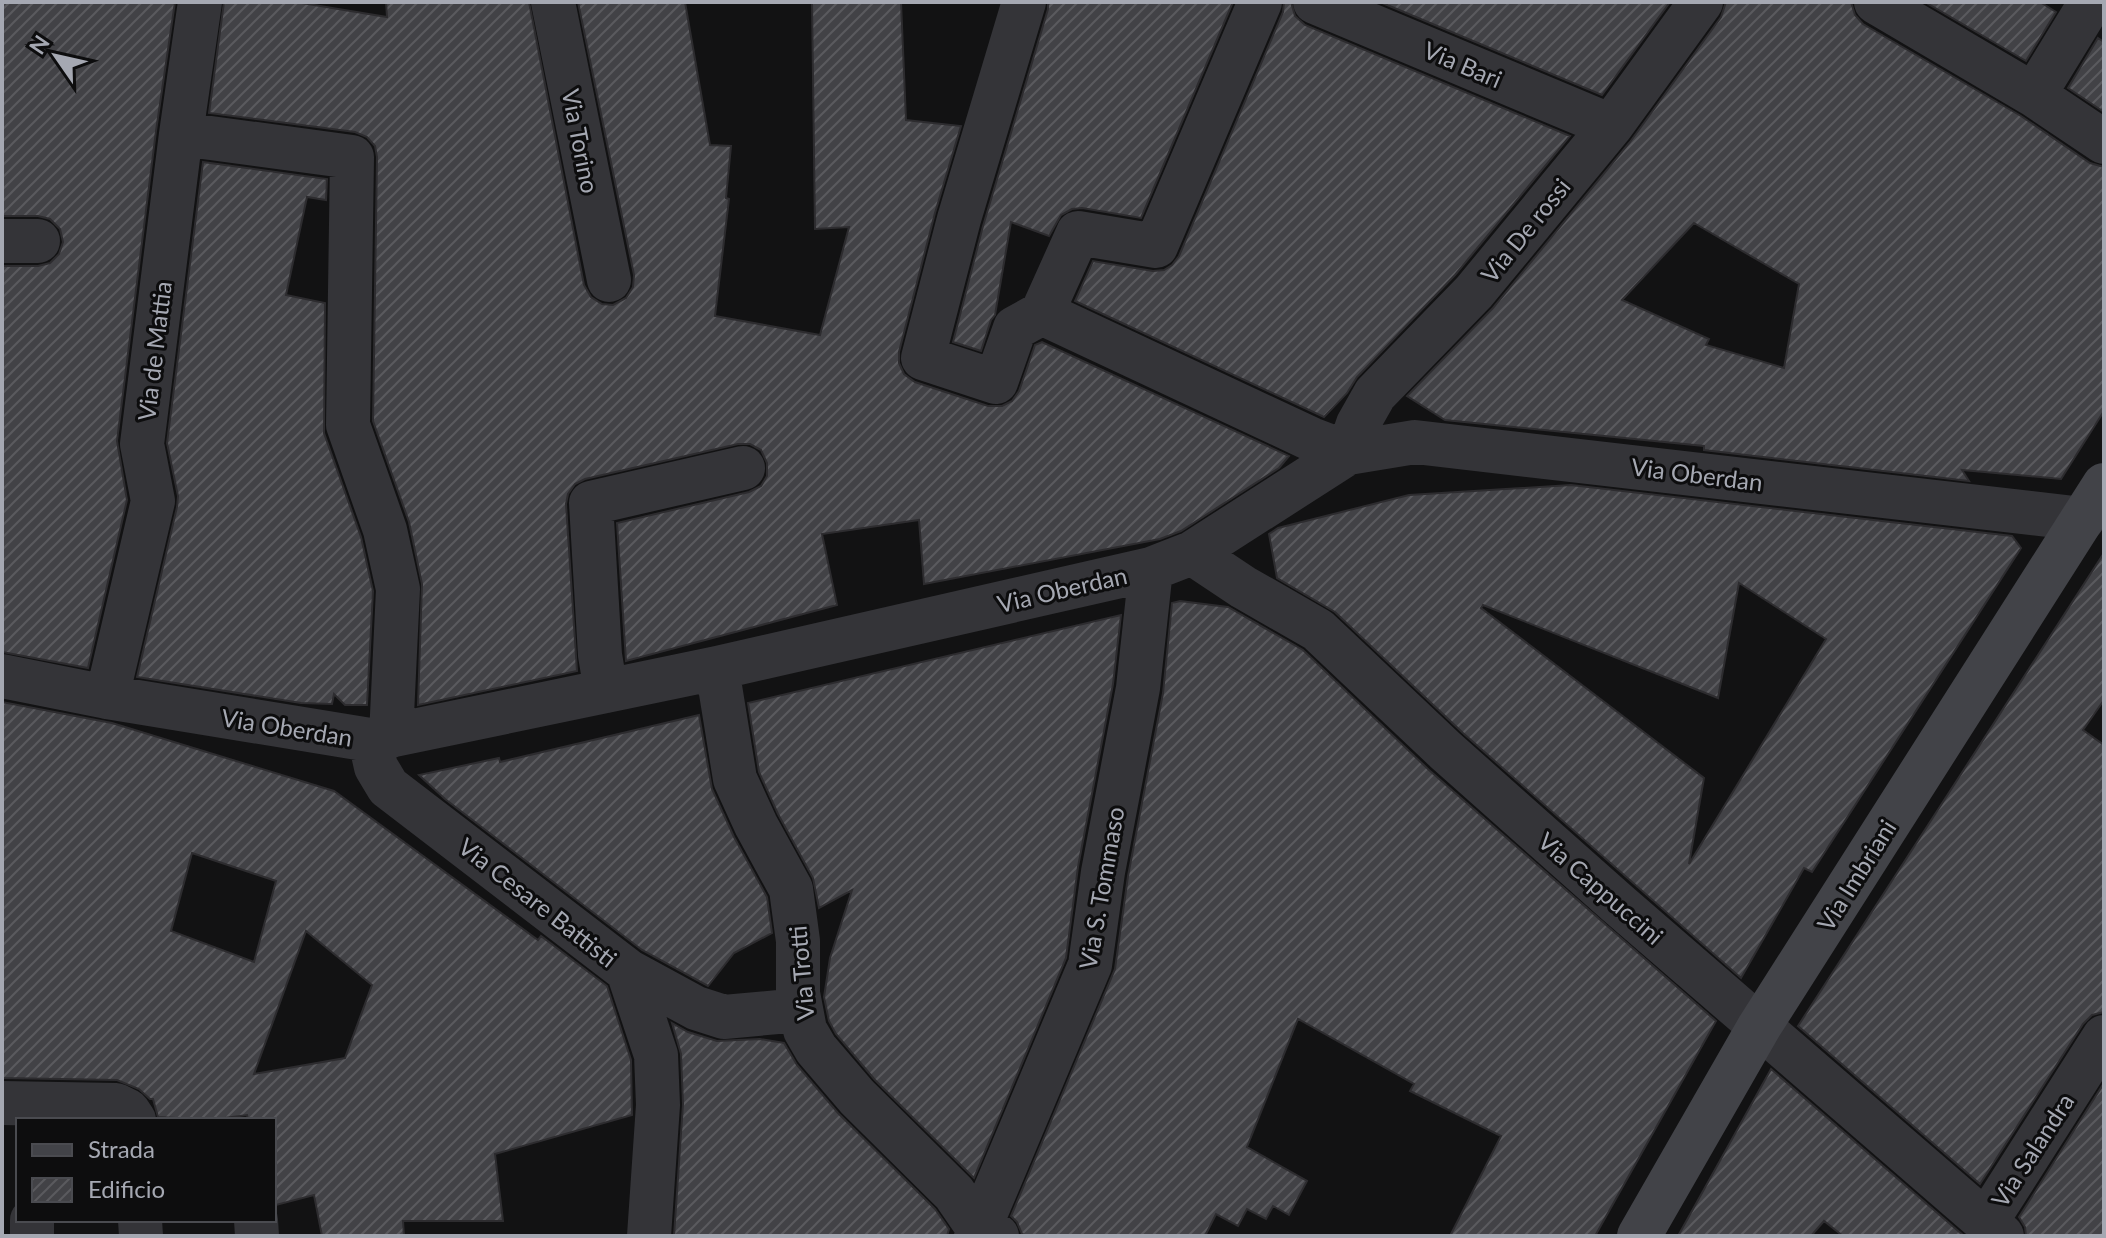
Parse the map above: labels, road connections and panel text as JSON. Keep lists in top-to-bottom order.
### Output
{
  "streets": {
    "street": [
      "Via Bari",
      "Via Torino",
      "Via De rossi",
      "Via de Mattia",
      "Via Oberdan",
      "Via Imbriani",
      "Via S. Tommaso",
      "Via Cappuccini",
      "Via Cesare Battisti",
      "Via Trotti",
      "Via Salandra"
    ]
  },
  "crossings": [
    ["Via Bari", "Via De rossi"],
    ["Via De rossi", "Via Oberdan"],
    ["Via de Mattia", "Via Oberdan"],
    ["Via Oberdan", "Via Imbriani"],
    ["Via Oberdan", "Via S. Tommaso"],
    ["Via Oberdan", "Via Cappuccini"],
    ["Via Oberdan", "Via Cesare Battisti"],
    ["Via Oberdan", "Via Trotti"],
    ["Via Imbriani", "Via Cappuccini"],
    ["Via S. Tommaso", "Via Trotti"],
    ["Via Cappuccini", "Via Salandra"]
  ],
  "legend": ["Strada", "Edificio"],
  "north": "top left"
}
